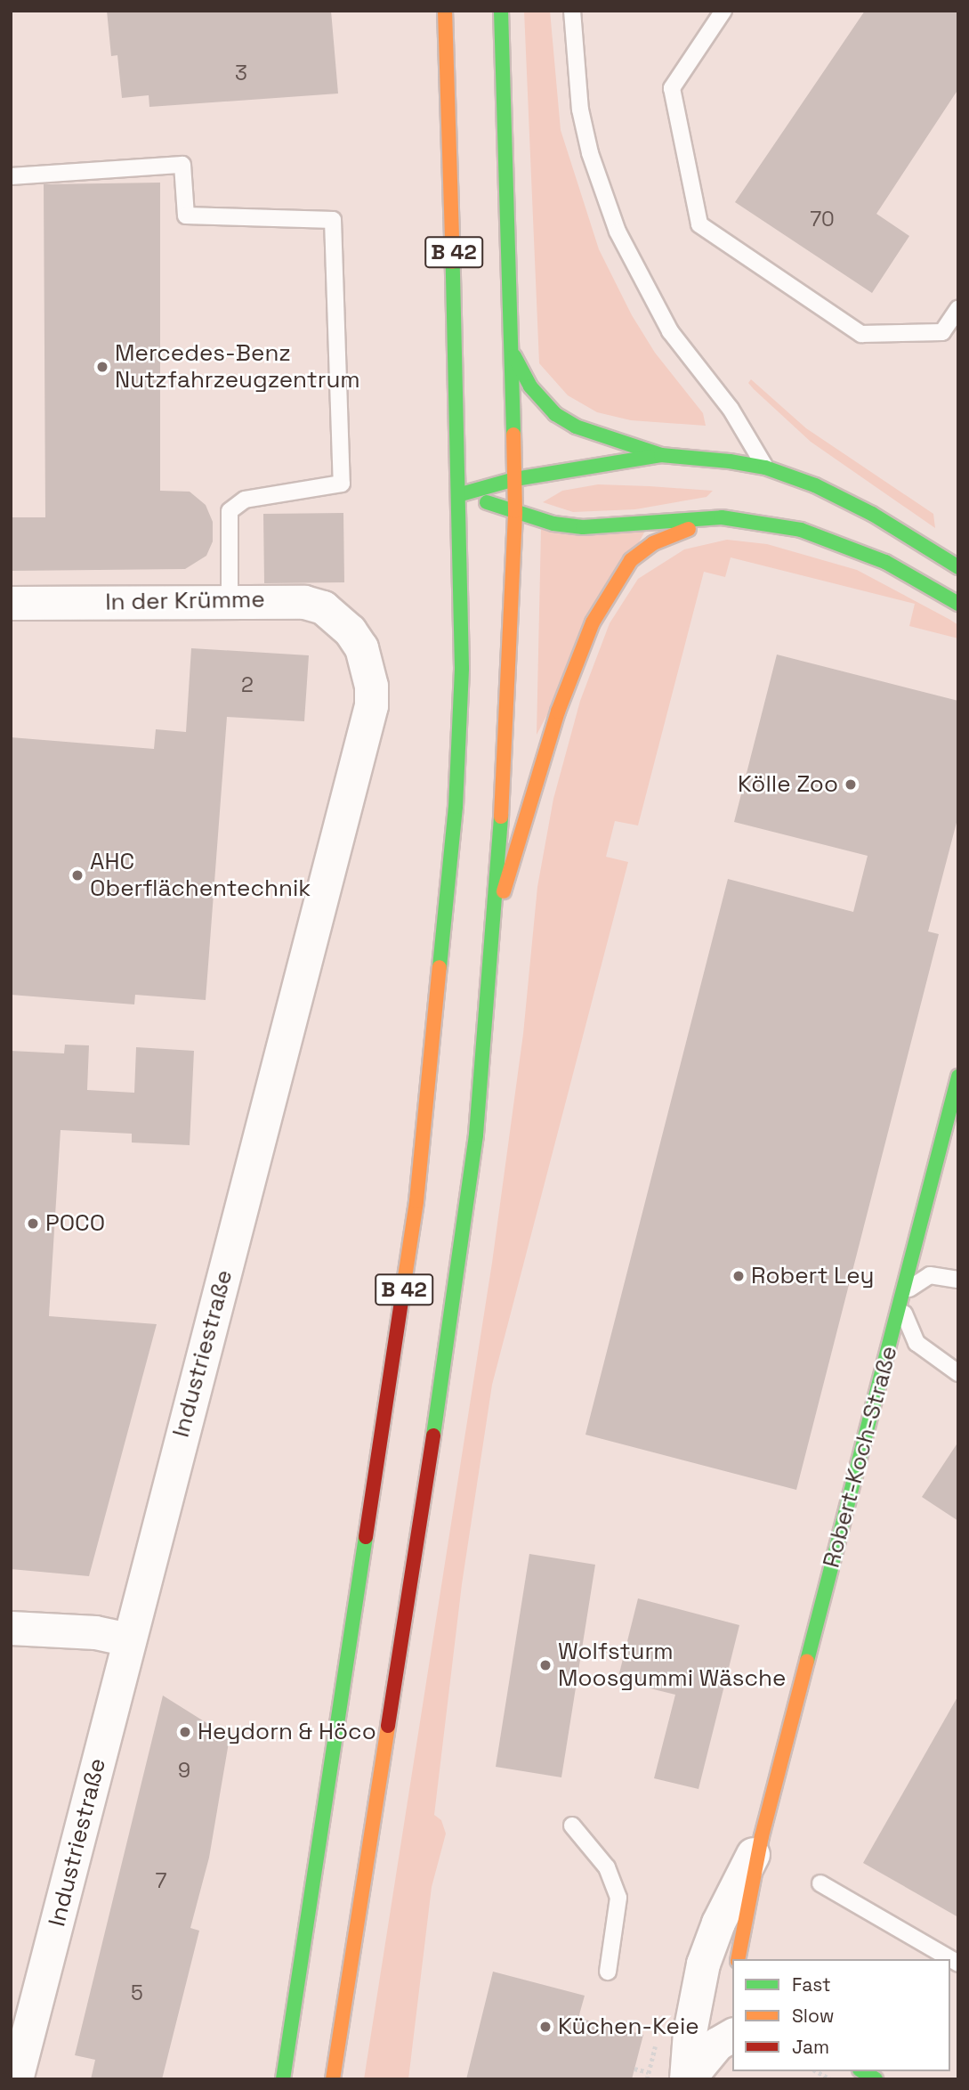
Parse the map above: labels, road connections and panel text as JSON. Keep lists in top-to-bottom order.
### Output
{
  "streets": {
    "main road": ["B 42", "Robert-Koch-Straße"],
    "street": ["In der Krümme", "Industriestraße"]
  },
  "crossings": [
    ["In der Krümme", "Industriestraße"]
  ],
  "places": [
    "Mercedes-Benz Nutzfahrzeugzentrum",
    "Kölle Zoo",
    "AHC Oberflächentechnik",
    "POCO",
    "Robert Ley",
    "Wolfsturm Moosgummi Wäsche",
    "Heydorn & Höco",
    "Küchen-Keie"
  ],
  "house_numbers": [
    "3",
    "70",
    "2",
    "9",
    "7",
    "5"
  ],
  "legend": ["Fast", "Slow", "Jam"]
}
